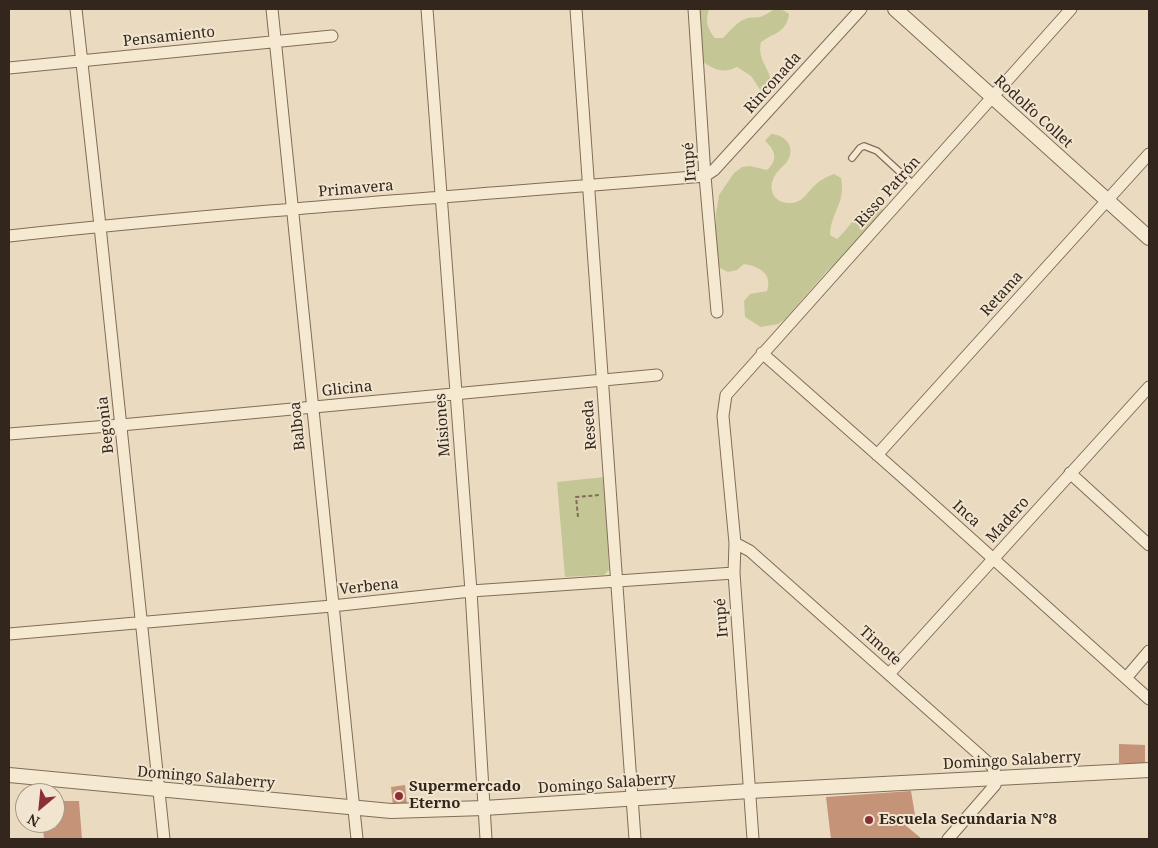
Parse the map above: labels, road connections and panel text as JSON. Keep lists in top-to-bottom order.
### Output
{
  "streets": {
    "street": [
      "Pensamiento",
      "Rinconada",
      "Rodolfo Collet",
      "Irupé",
      "Primavera",
      "Risso Patrón",
      "Retama",
      "Glicina",
      "Begonia",
      "Misiones",
      "Reseda",
      "Balboa",
      "Inca",
      "Madero",
      "Verbena",
      "Timote",
      "Domingo Salaberry"
    ]
  },
  "crossings": [
    ["Pensamiento", "Begonia"],
    ["Pensamiento", "Balboa"],
    ["Rinconada", "Irupé"],
    ["Rinconada", "Primavera"],
    ["Rodolfo Collet", "Risso Patrón"],
    ["Rodolfo Collet", "Retama"],
    ["Irupé", "Primavera"],
    ["Irupé", "Risso Patrón"],
    ["Irupé", "Verbena"],
    ["Irupé", "Timote"],
    ["Irupé", "Domingo Salaberry"],
    ["Primavera", "Begonia"],
    ["Primavera", "Misiones"],
    ["Primavera", "Reseda"],
    ["Primavera", "Balboa"],
    ["Risso Patrón", "Inca"],
    ["Retama", "Inca"],
    ["Glicina", "Begonia"],
    ["Glicina", "Misiones"],
    ["Glicina", "Reseda"],
    ["Glicina", "Balboa"],
    ["Begonia", "Verbena"],
    ["Begonia", "Domingo Salaberry"],
    ["Misiones", "Verbena"],
    ["Misiones", "Domingo Salaberry"],
    ["Reseda", "Verbena"],
    ["Reseda", "Domingo Salaberry"],
    ["Balboa", "Verbena"],
    ["Balboa", "Domingo Salaberry"],
    ["Inca", "Madero"],
    ["Madero", "Timote"],
    ["Timote", "Domingo Salaberry"]
  ],
  "places": ["Supermercado Eterno", "Escuela Secundaria N°8"],
  "north": "bottom left"
}
